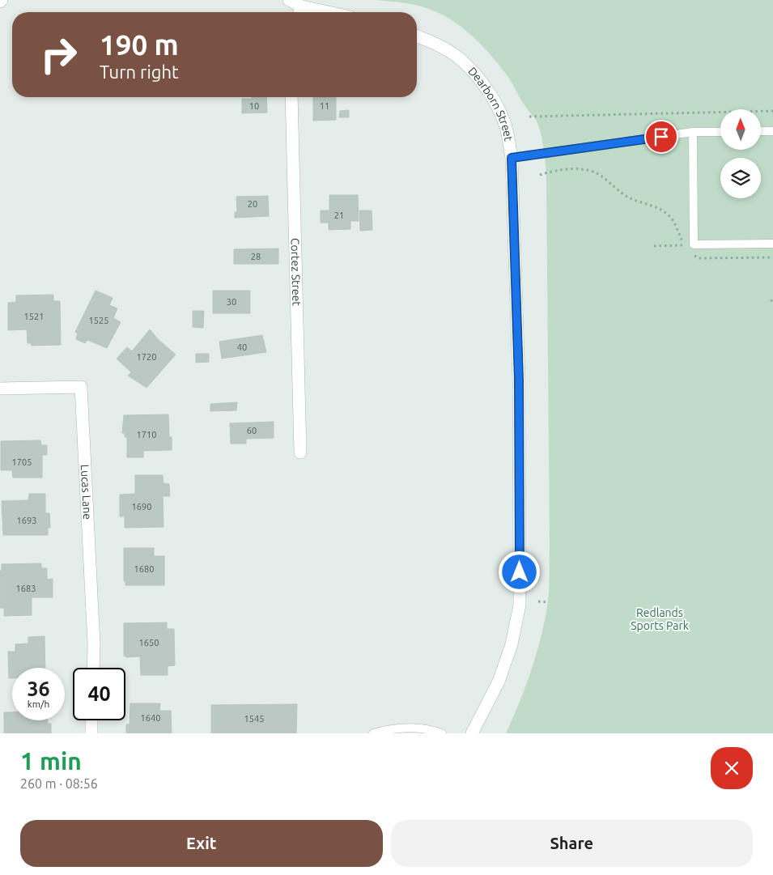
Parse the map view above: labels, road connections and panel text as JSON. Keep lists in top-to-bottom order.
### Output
{
  "streets": {
    "street": ["Dearborn Street", "Cortez Street", "Lucas Lane"]
  },
  "parks": ["Redlands Sports Park"],
  "house_numbers": [
    "10",
    "11",
    "20",
    "21",
    "28",
    "30",
    "1521",
    "1525",
    "40",
    "1720",
    "60",
    "1710",
    "1705",
    "1690",
    "1693",
    "1680",
    "1683",
    "1650",
    "1640",
    "1545"
  ],
  "north": "top",
  "page": {
    "turn": ["190 m", "Turn right"],
    "speed": "36 km/h",
    "limit": "40",
    "heading": ["1 min", "260 m · 08:56"],
    "buttons": ["Exit", "Share"]
  }
}
